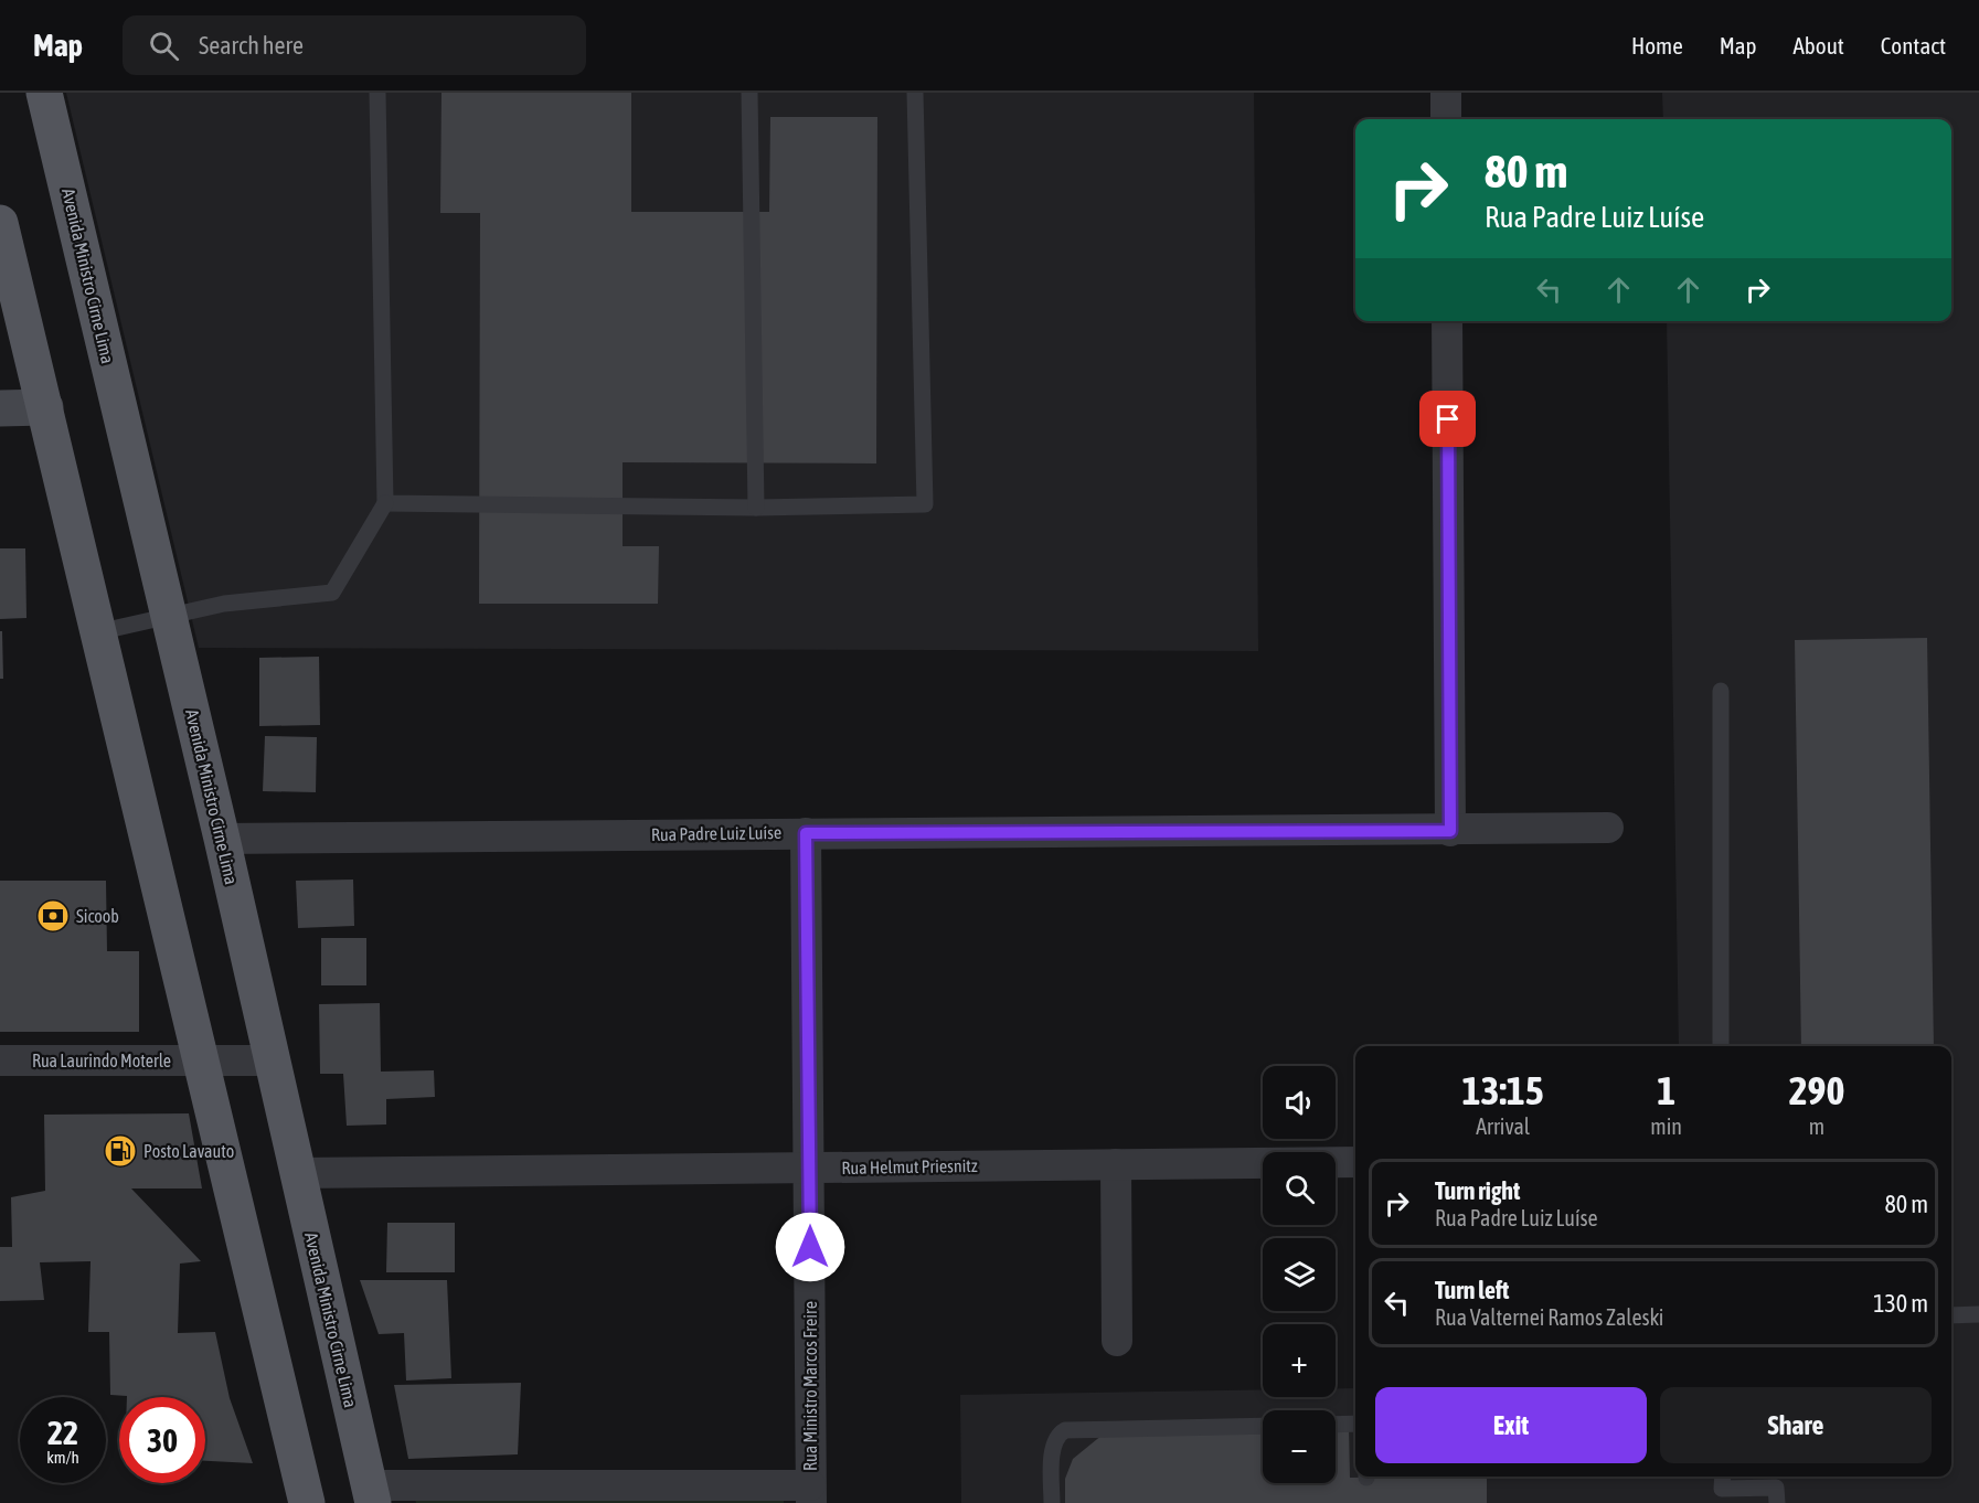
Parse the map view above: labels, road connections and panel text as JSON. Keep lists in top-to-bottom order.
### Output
{
  "streets": {
    "main road": ["Avenida Ministro Cirne Lima"],
    "street": [
      "Rua Padre Luiz Luíse",
      "Rua Laurindo Moterle",
      "Rua Helmut Priesnitz",
      "Rua Ministro Marcos Freire"
    ]
  },
  "crossings": [
    ["Avenida Ministro Cirne Lima", "Rua Padre Luiz Luíse"],
    ["Avenida Ministro Cirne Lima", "Rua Laurindo Moterle"],
    ["Avenida Ministro Cirne Lima", "Rua Helmut Priesnitz"],
    ["Rua Padre Luiz Luíse", "Rua Ministro Marcos Freire"],
    ["Rua Helmut Priesnitz", "Rua Ministro Marcos Freire"]
  ],
  "places": {
    "bank": ["Sicoob"],
    "fuel station": ["Posto Lavauto"]
  },
  "page": {
    "header": "Map",
    "search": "Search here",
    "nav": [
      "Home",
      "Map",
      "About",
      "Contact"
    ],
    "turn": ["80 m", "Rua Padre Luiz Luíse"],
    "eta": [
      "13:15",
      "Arrival",
      "1",
      "min",
      "290",
      "m"
    ],
    "map_buttons": ["+", "−"],
    "list": [
      {
        "name": "Turn right",
        "note": "Rua Padre Luiz Luíse",
        "value": "80 m"
      },
      {
        "name": "Turn left",
        "note": "Rua Valternei Ramos Zaleski",
        "value": "130 m"
      }
    ],
    "buttons": ["Exit", "Share"],
    "speed": "22 km/h",
    "limit": "30"
  }
}
